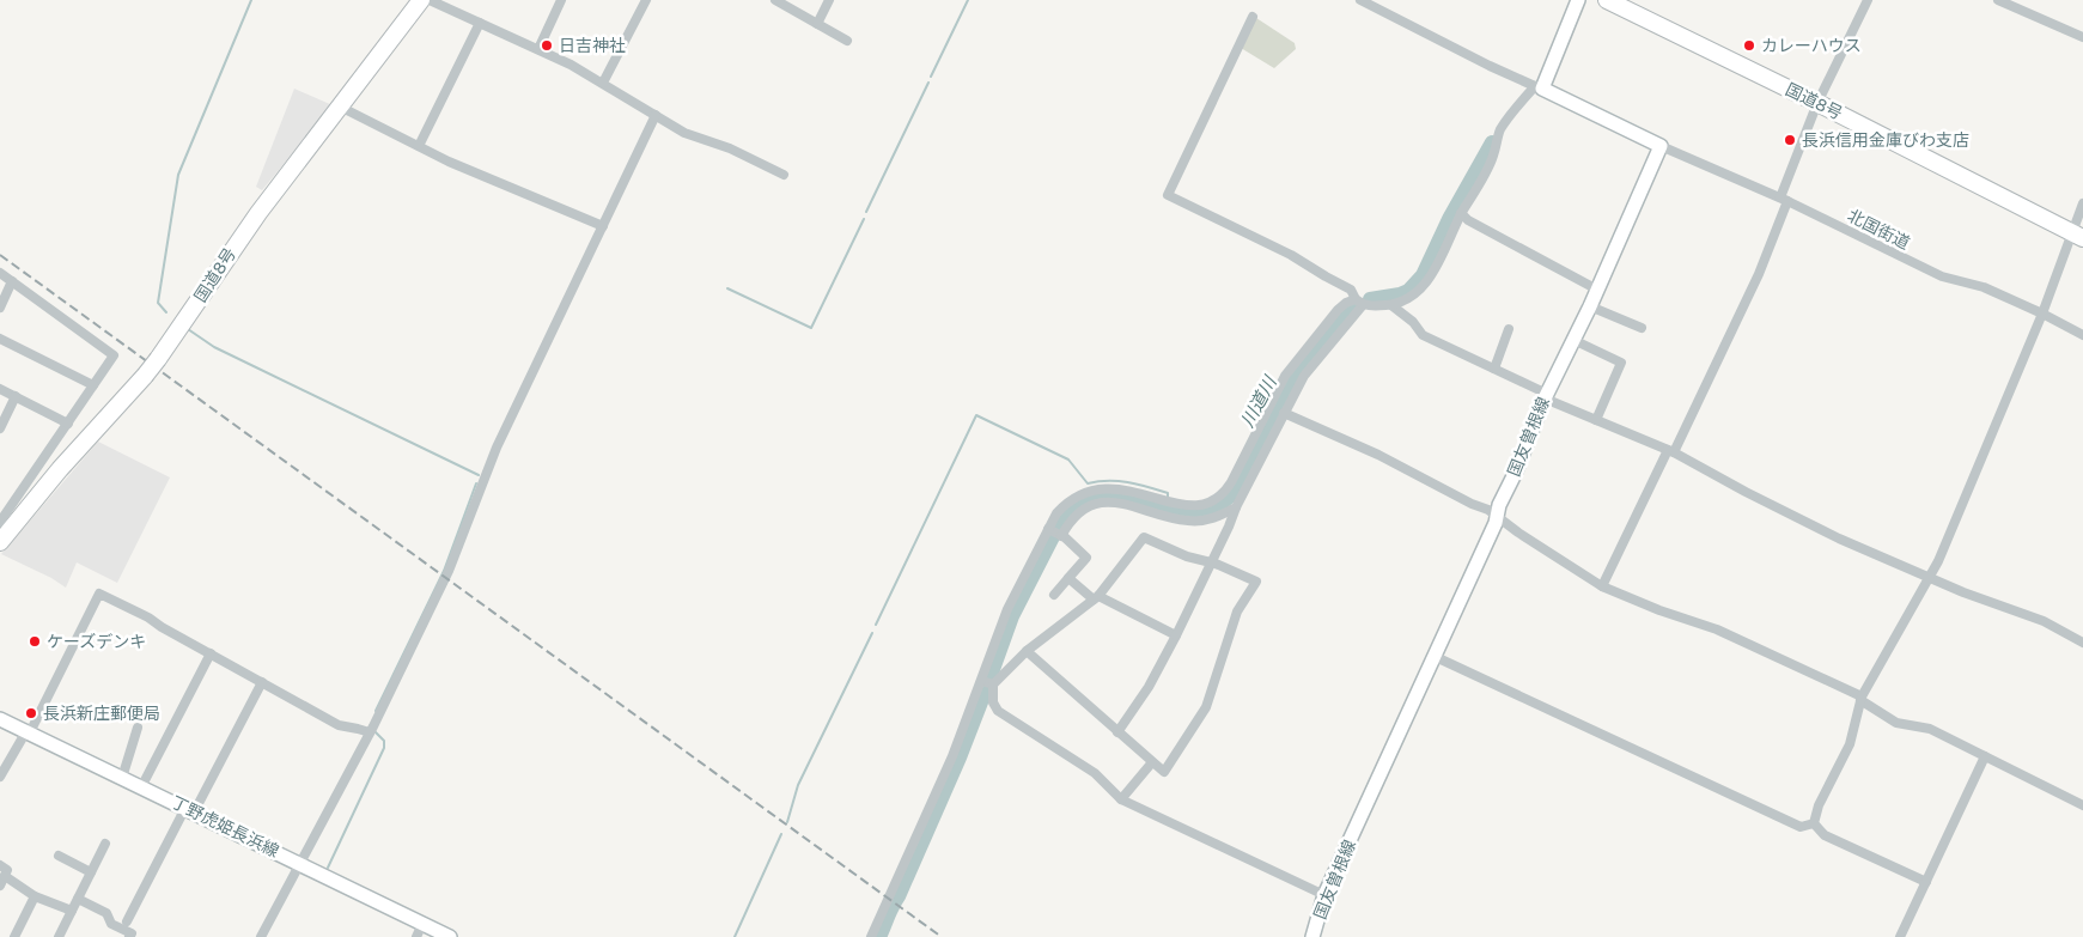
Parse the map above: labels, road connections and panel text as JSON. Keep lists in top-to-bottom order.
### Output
{
  "streets": {
    "highway": ["国道8号"],
    "main road": ["国友曽根線", "丁野虎姫長浜線"],
    "street": ["北国街道"]
  },
  "crossings": [
    ["北国街道", "国友曽根線"]
  ],
  "water": ["川道川"],
  "places": [
    "日吉神社",
    "カレーハウス",
    "長浜信用金庫びわ支店",
    "ケーズデンキ",
    "長浜新庄郵便局"
  ]
}
